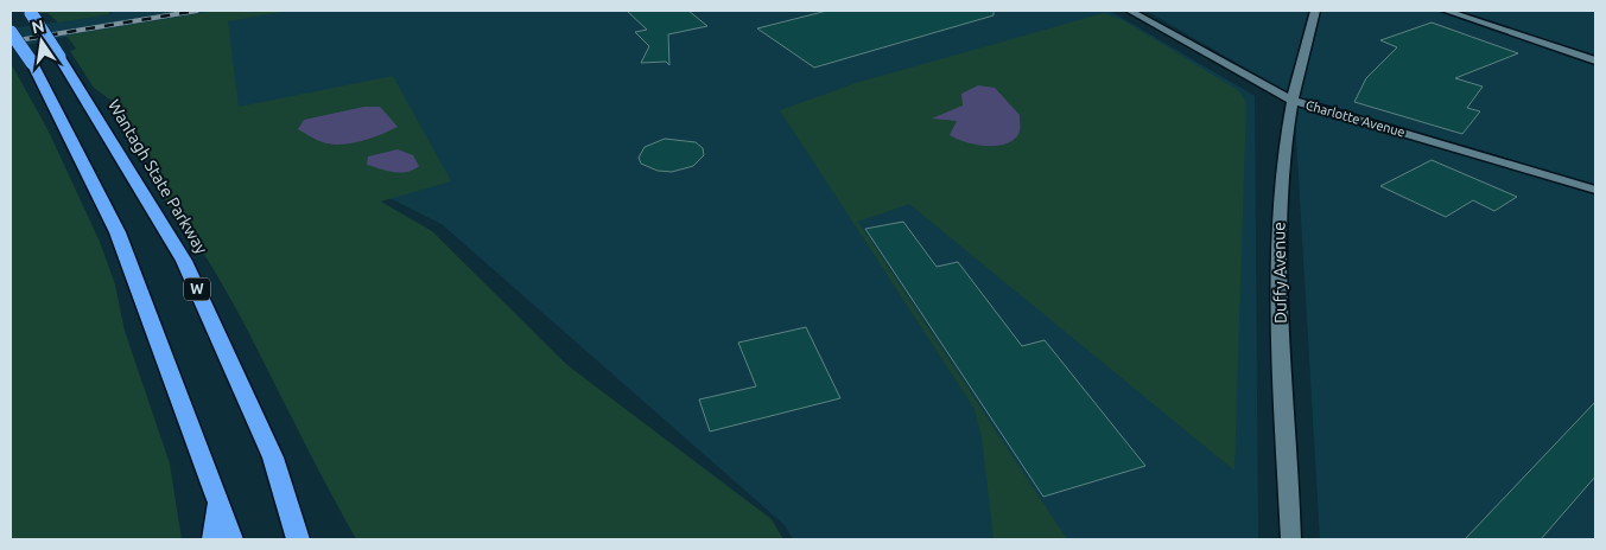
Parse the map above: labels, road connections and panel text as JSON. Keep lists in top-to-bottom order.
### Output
{
  "streets": {
    "highway": ["Wantagh State Parkway", "W"],
    "street": ["Charlotte Avenue", "Duffy Avenue"]
  },
  "crossings": [
    ["Charlotte Avenue", "Duffy Avenue"]
  ],
  "north": "top"
}
